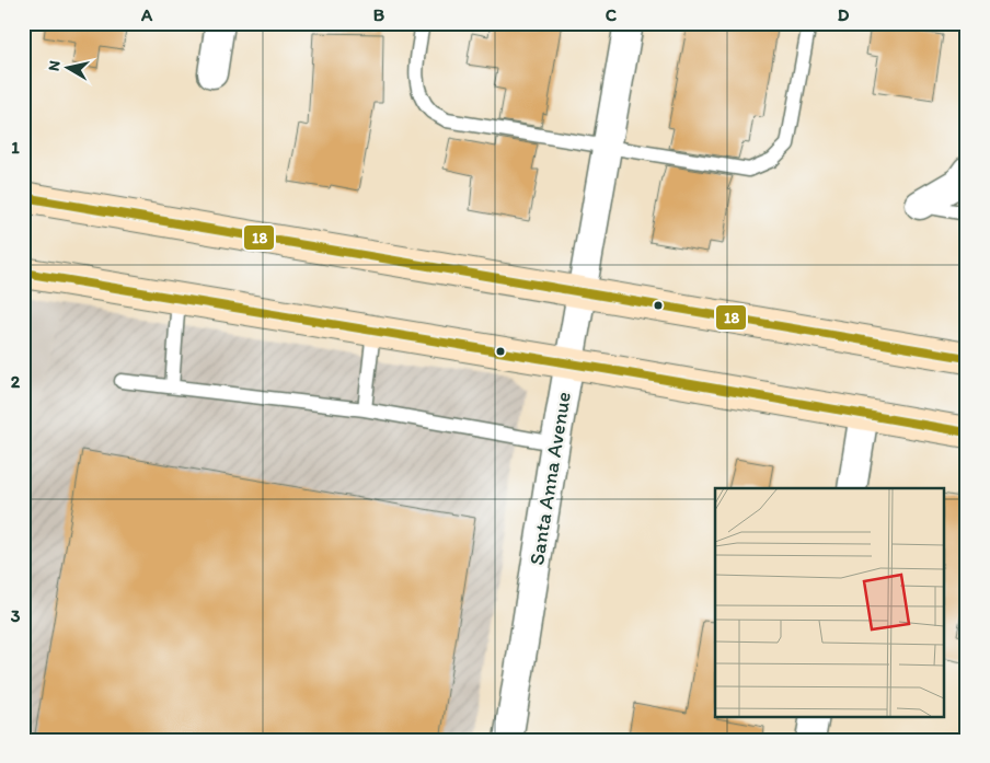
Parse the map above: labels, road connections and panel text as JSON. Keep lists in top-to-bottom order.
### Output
{
  "streets": {
    "street": ["Santa Anna Avenue"]
  },
  "lines": ["transit line 18"],
  "north": "left",
  "grid": {
    "columns": [
      "A",
      "B",
      "C",
      "D"
    ],
    "rows": ["1", "2", "3"]
  }
}
